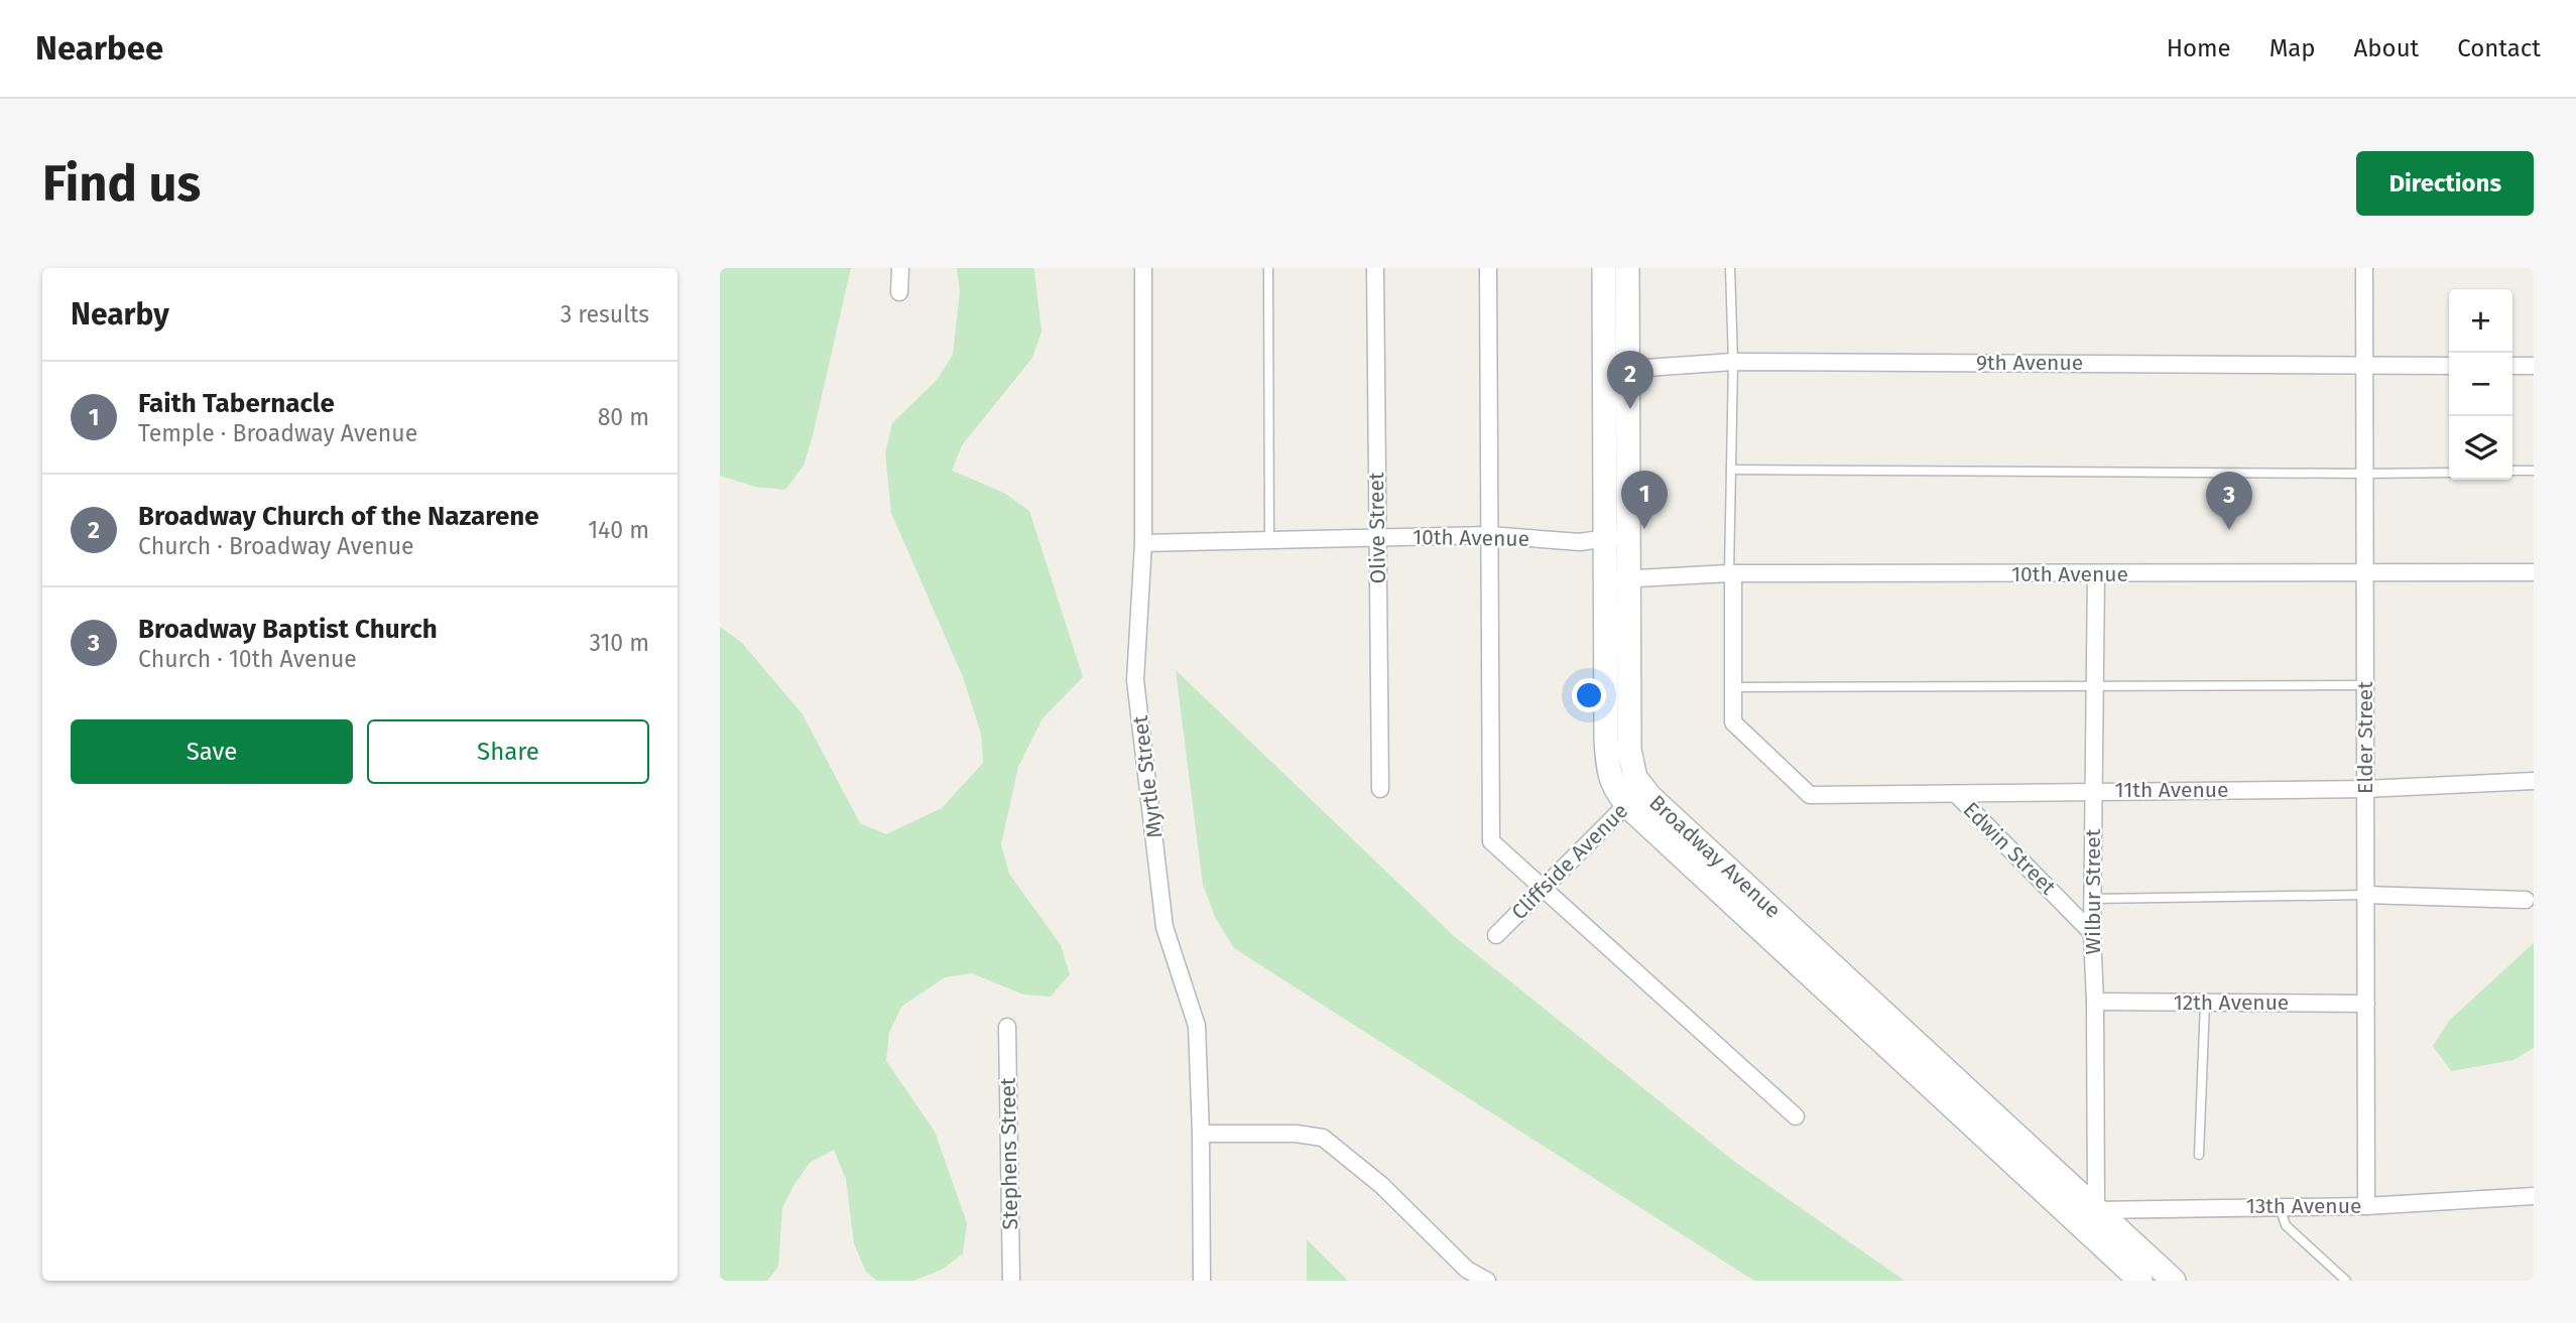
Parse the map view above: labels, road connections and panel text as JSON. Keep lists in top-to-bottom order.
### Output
{
  "streets": {
    "main road": ["Broadway Avenue"],
    "street": [
      "9th Avenue",
      "Olive Street",
      "10th Avenue",
      "Elder Street",
      "Myrtle Street",
      "11th Avenue",
      "Edwin Street",
      "Cliffside Avenue",
      "Wilbur Street",
      "12th Avenue",
      "Stephens Street",
      "13th Avenue"
    ]
  },
  "crossings": [
    ["9th Avenue", "Elder Street"],
    ["9th Avenue", "Broadway Avenue"],
    ["Olive Street", "10th Avenue"],
    ["10th Avenue", "Elder Street"],
    ["10th Avenue", "Myrtle Street"],
    ["10th Avenue", "Broadway Avenue"],
    ["10th Avenue", "Wilbur Street"],
    ["Elder Street", "11th Avenue"],
    ["Elder Street", "12th Avenue"],
    ["Elder Street", "13th Avenue"],
    ["11th Avenue", "Edwin Street"],
    ["11th Avenue", "Wilbur Street"],
    ["Edwin Street", "Wilbur Street"],
    ["Broadway Avenue", "Cliffside Avenue"],
    ["Broadway Avenue", "Wilbur Street"],
    ["Broadway Avenue", "13th Avenue"],
    ["Wilbur Street", "12th Avenue"],
    ["Wilbur Street", "13th Avenue"]
  ],
  "page": {
    "header": "Nearbee",
    "nav": [
      "Home",
      "Map",
      "About",
      "Contact"
    ],
    "buttons": [
      "Directions",
      ["Save", "Share"]
    ],
    "title": "Find us",
    "heading": ["Nearby", "3 results"],
    "map_buttons": ["+", "−"],
    "pins": ["2", "1", "3"],
    "list": [
      {
        "mark": "1",
        "name": "Faith Tabernacle",
        "note": "Temple · Broadway Avenue",
        "value": "80 m"
      },
      {
        "mark": "2",
        "name": "Broadway Church of the Nazarene",
        "note": "Church · Broadway Avenue",
        "value": "140 m"
      },
      {
        "mark": "3",
        "name": "Broadway Baptist Church",
        "note": "Church · 10th Avenue",
        "value": "310 m"
      }
    ]
  }
}
